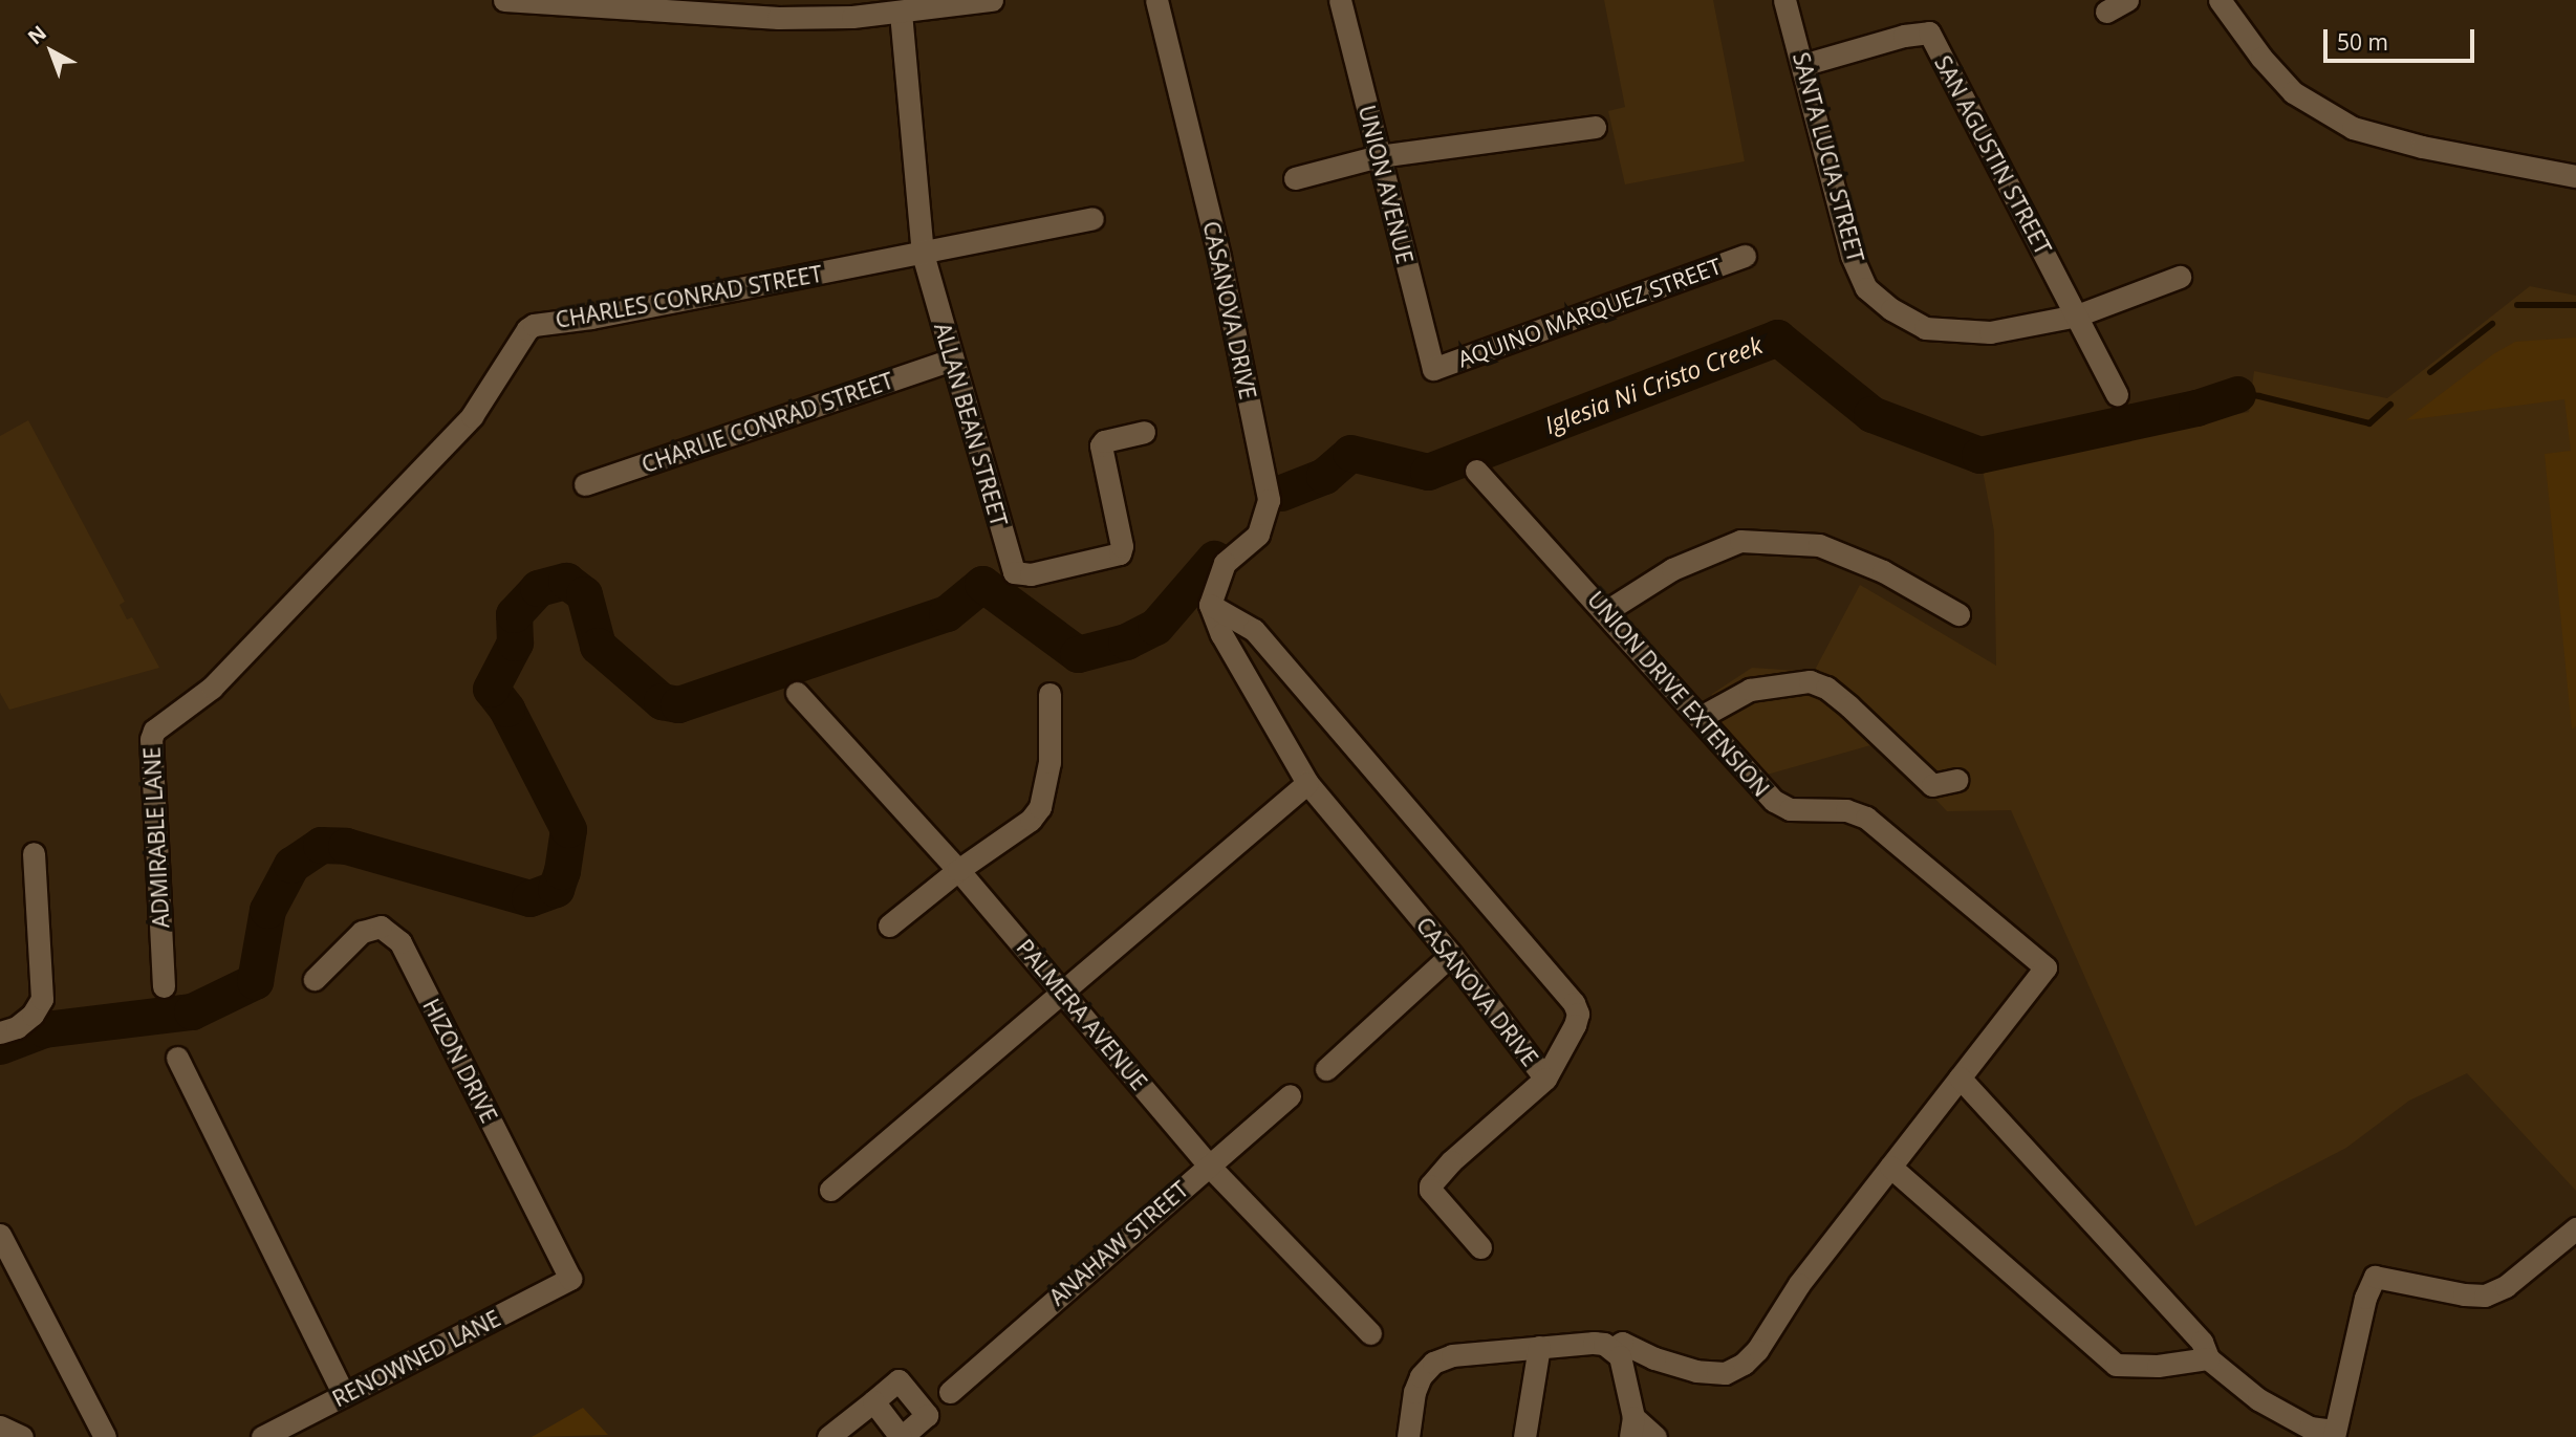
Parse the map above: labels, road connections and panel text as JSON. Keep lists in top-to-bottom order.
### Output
{
  "streets": {
    "street": [
      "SAN AGUSTIN STREET",
      "SANTA LUCIA STREET",
      "UNION AVENUE",
      "CHARLES CONRAD STREET",
      "CASANOVA DRIVE",
      "AQUINO MARQUEZ STREET",
      "CHARLIE CONRAD STREET",
      "ALLAN BEAN STREET",
      "UNION DRIVE EXTENSION",
      "ADMIRABLE LANE",
      "PALMERA AVENUE",
      "HIZON DRIVE",
      "ANAHAW STREET",
      "RENOWNED LANE"
    ]
  },
  "crossings": [
    ["SAN AGUSTIN STREET", "SANTA LUCIA STREET"],
    ["UNION AVENUE", "AQUINO MARQUEZ STREET"],
    ["CHARLES CONRAD STREET", "ALLAN BEAN STREET"],
    ["CHARLES CONRAD STREET", "ADMIRABLE LANE"],
    ["CHARLIE CONRAD STREET", "ALLAN BEAN STREET"],
    ["PALMERA AVENUE", "ANAHAW STREET"],
    ["HIZON DRIVE", "RENOWNED LANE"]
  ],
  "water": ["Iglesia Ni Cristo Creek"],
  "scale_bar": "50 m",
  "north": "top left"
}
